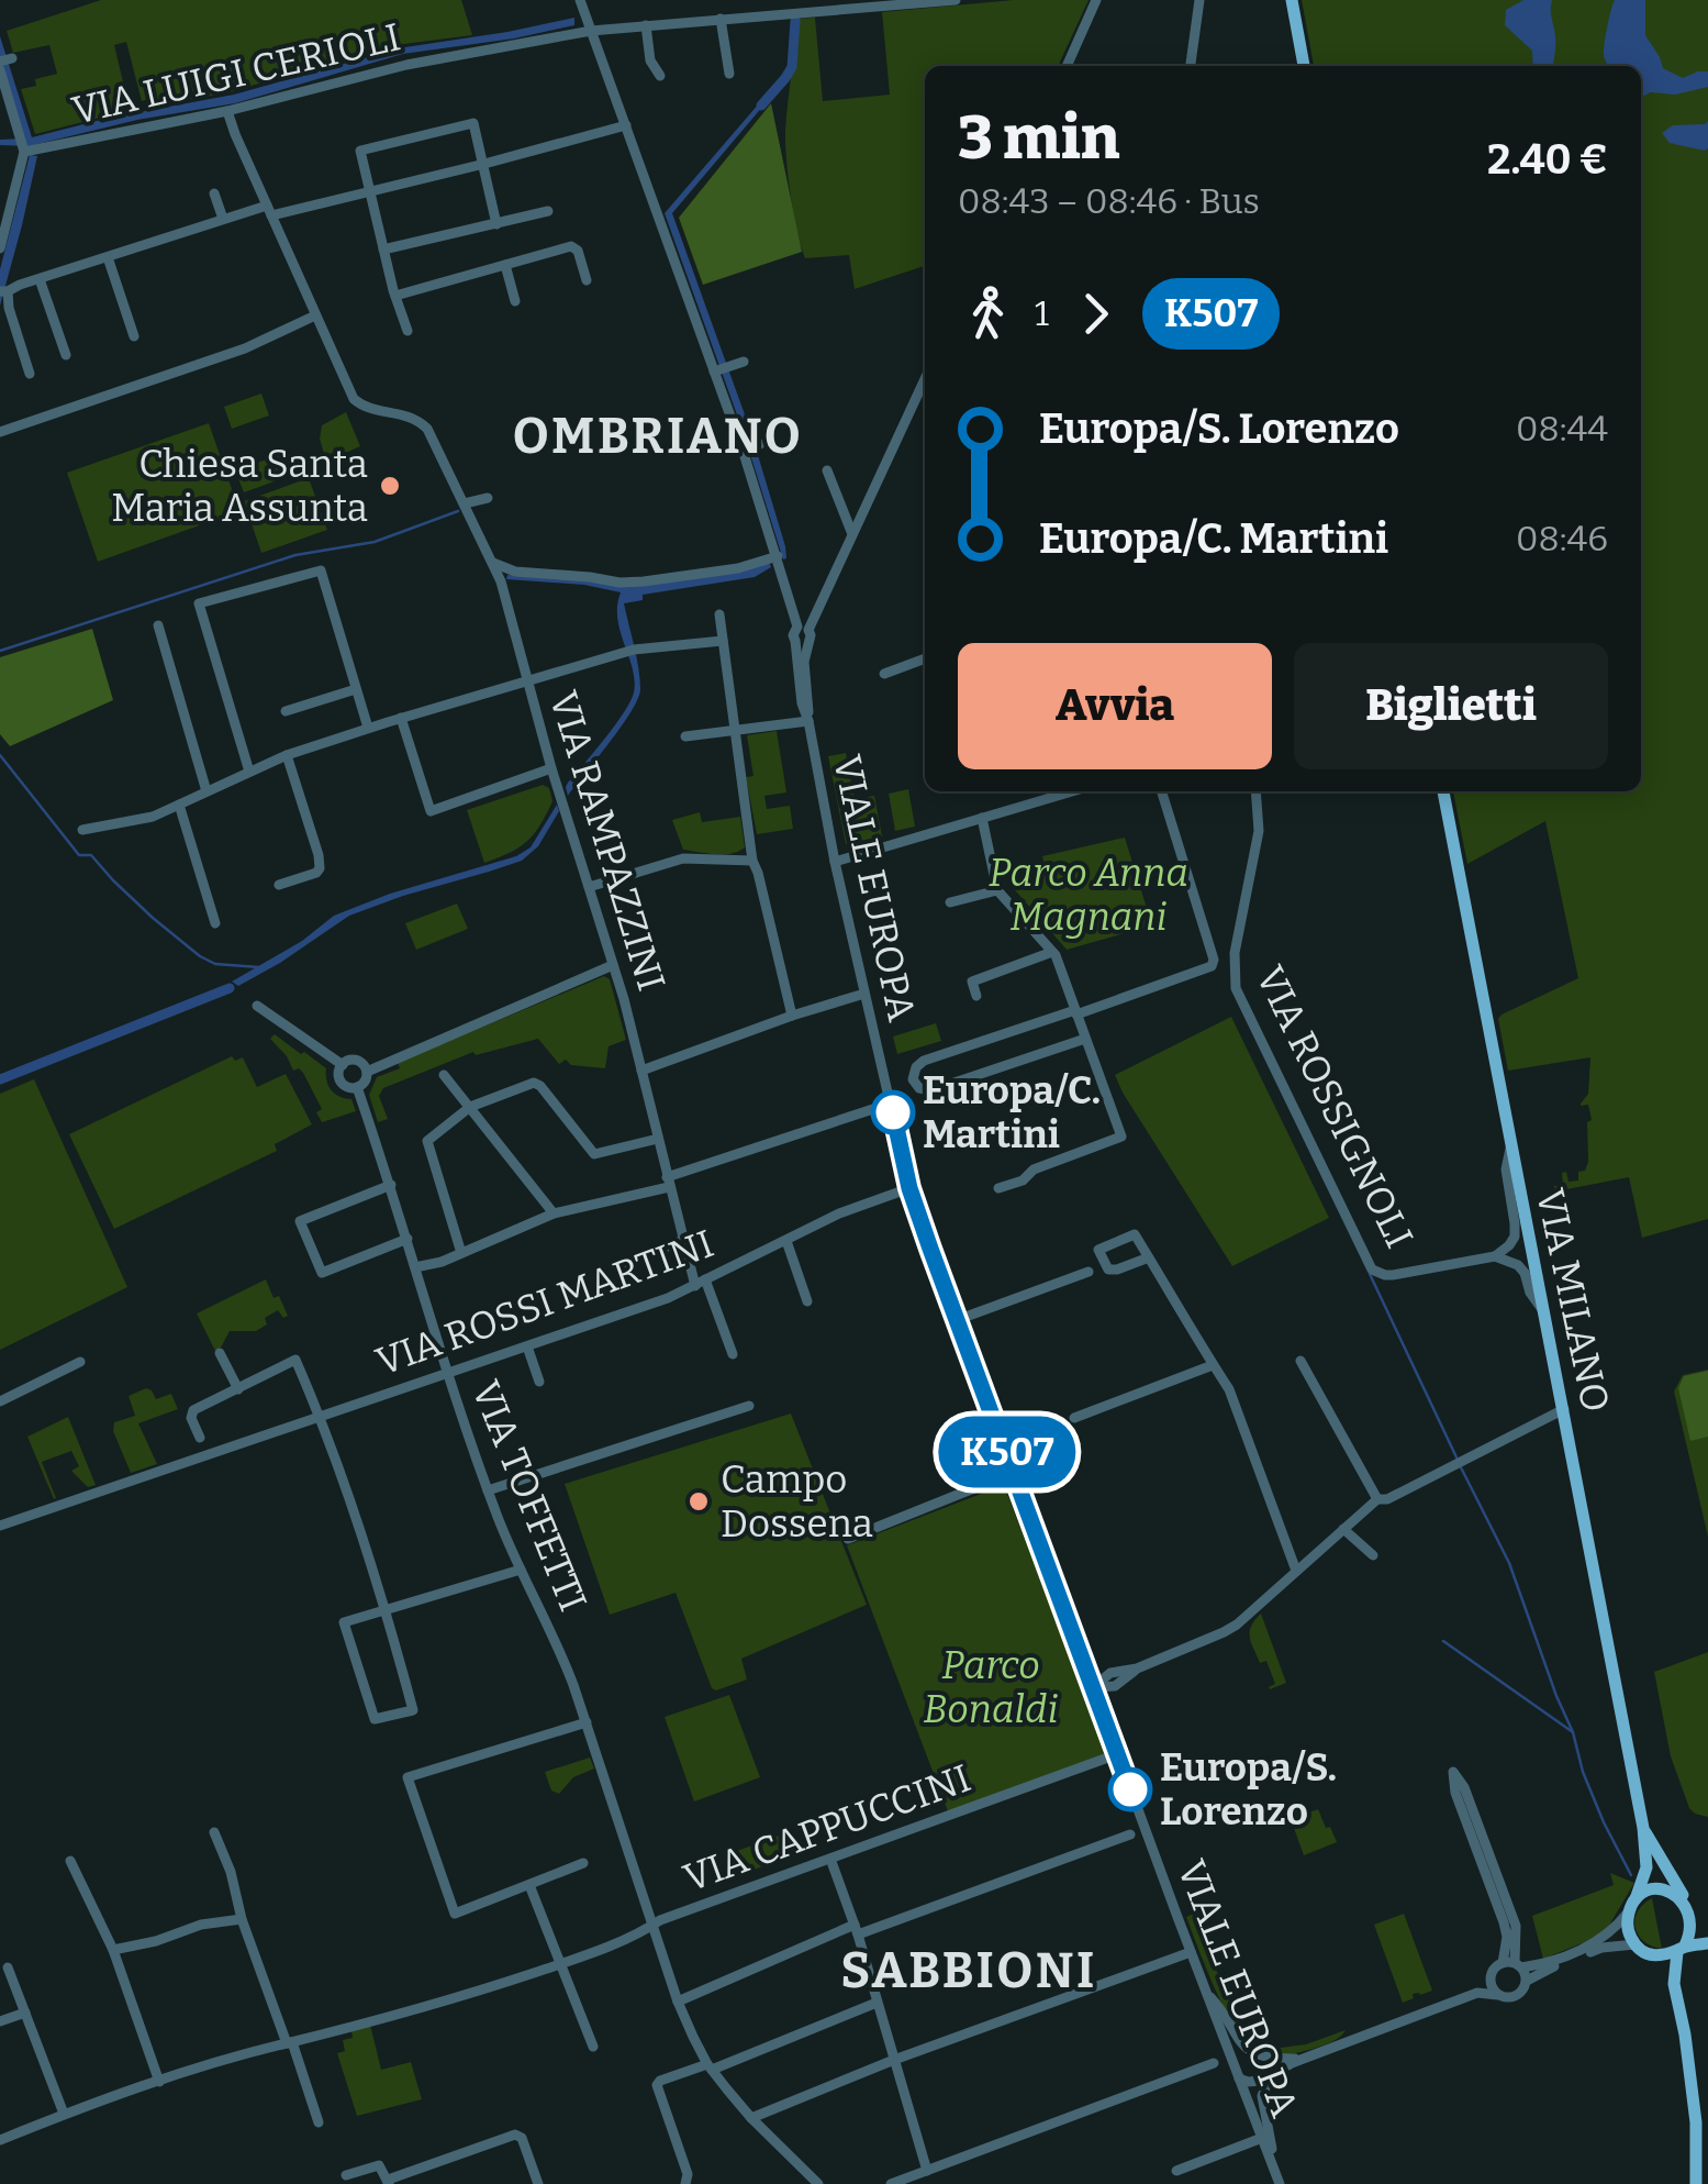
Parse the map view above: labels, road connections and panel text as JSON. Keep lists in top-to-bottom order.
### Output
{
  "streets": {
    "main road": ["VIA MILANO"],
    "street": [
      "VIA LUIGI CERIOLI",
      "VIA RAMPAZZINI",
      "VIALE EUROPA",
      "VIA ROSSIGNOLI",
      "VIA ROSSI MARTINI",
      "VIA TOFFETTI",
      "VIA CAPPUCCINI"
    ]
  },
  "crossings": [
    ["VIA LUIGI CERIOLI", "VIA RAMPAZZINI"],
    ["VIA RAMPAZZINI", "VIA ROSSI MARTINI"],
    ["VIALE EUROPA", "VIA ROSSI MARTINI"],
    ["VIALE EUROPA", "VIA CAPPUCCINI"],
    ["VIA ROSSI MARTINI", "VIA TOFFETTI"],
    ["VIA TOFFETTI", "VIA CAPPUCCINI"]
  ],
  "districts": ["OMBRIANO", "SABBIONI"],
  "parks": ["Parco Anna Magnani", "Parco Bonaldi"],
  "places": [
    "Chiesa Santa Maria Assunta",
    "Europa/C. Martini",
    "Campo Dossena",
    "Europa/S. Lorenzo"
  ],
  "lines": ["bus line K507"],
  "page": {
    "on_map": "K507",
    "heading": ["3 min", "08:43 – 08:46 · Bus", "2.40 €"],
    "legs": ["1", "K507"],
    "list": [
      {
        "name": "Europa/S. Lorenzo",
        "value": "08:44"
      },
      {
        "name": "Europa/C. Martini",
        "value": "08:46"
      }
    ],
    "buttons": ["Avvia", "Biglietti"]
  }
}
